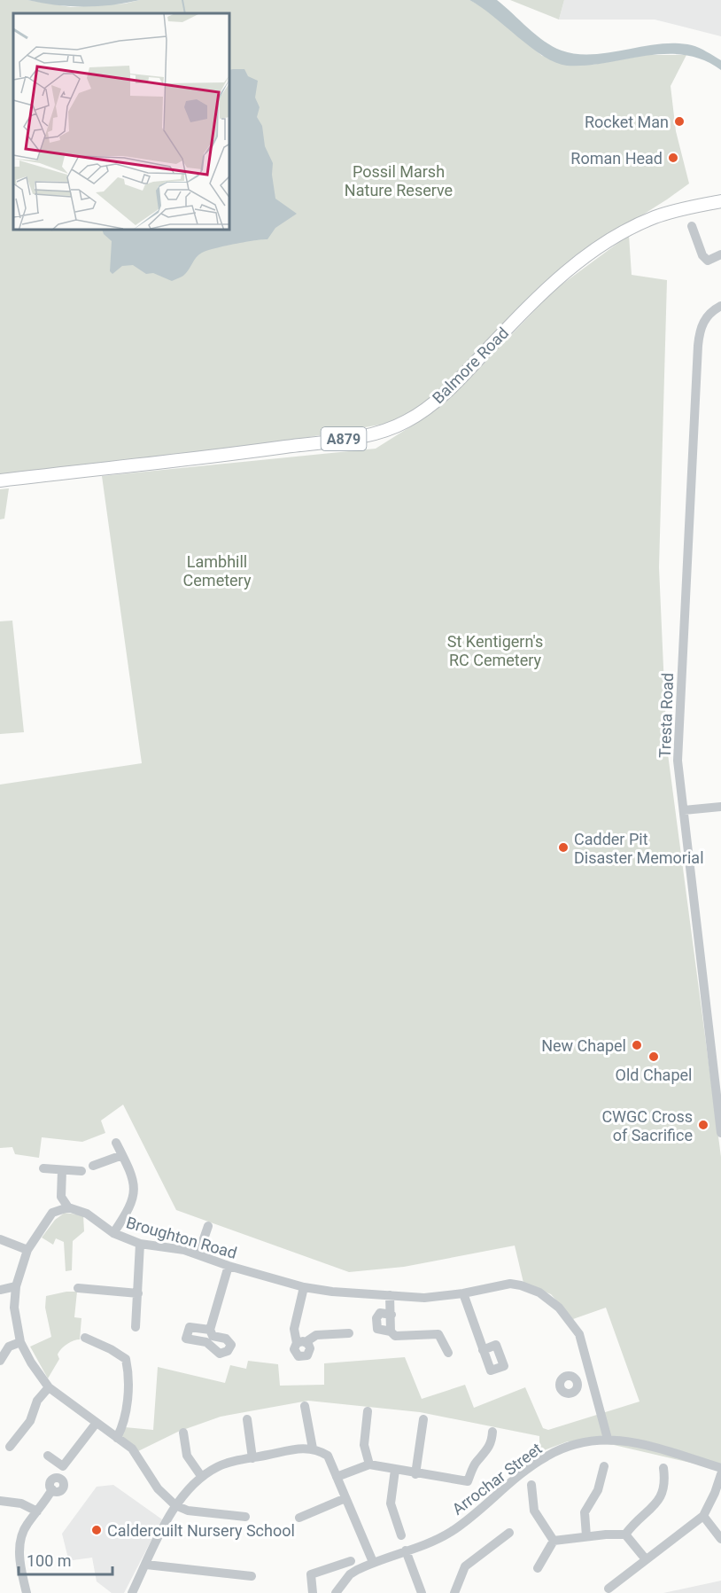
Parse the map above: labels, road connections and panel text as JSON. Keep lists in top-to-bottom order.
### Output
{
  "streets": {
    "main road": ["Balmore Road", "A879"],
    "street": ["Tresta Road", "Broughton Road", "Arrochar Street"]
  },
  "crossings": [
    ["Broughton Road", "Arrochar Street"]
  ],
  "parks": ["Possil Marsh Nature Reserve", "Lambhill Cemetery", "St Kentigern's RC Cemetery"],
  "places": [
    "Rocket Man",
    "Roman Head",
    "Cadder Pit Disaster Memorial",
    "New Chapel",
    "Old Chapel",
    "CWGC Cross of Sacrifice",
    "Caldercuilt Nursery School"
  ],
  "scale_bar": "100 m"
}
